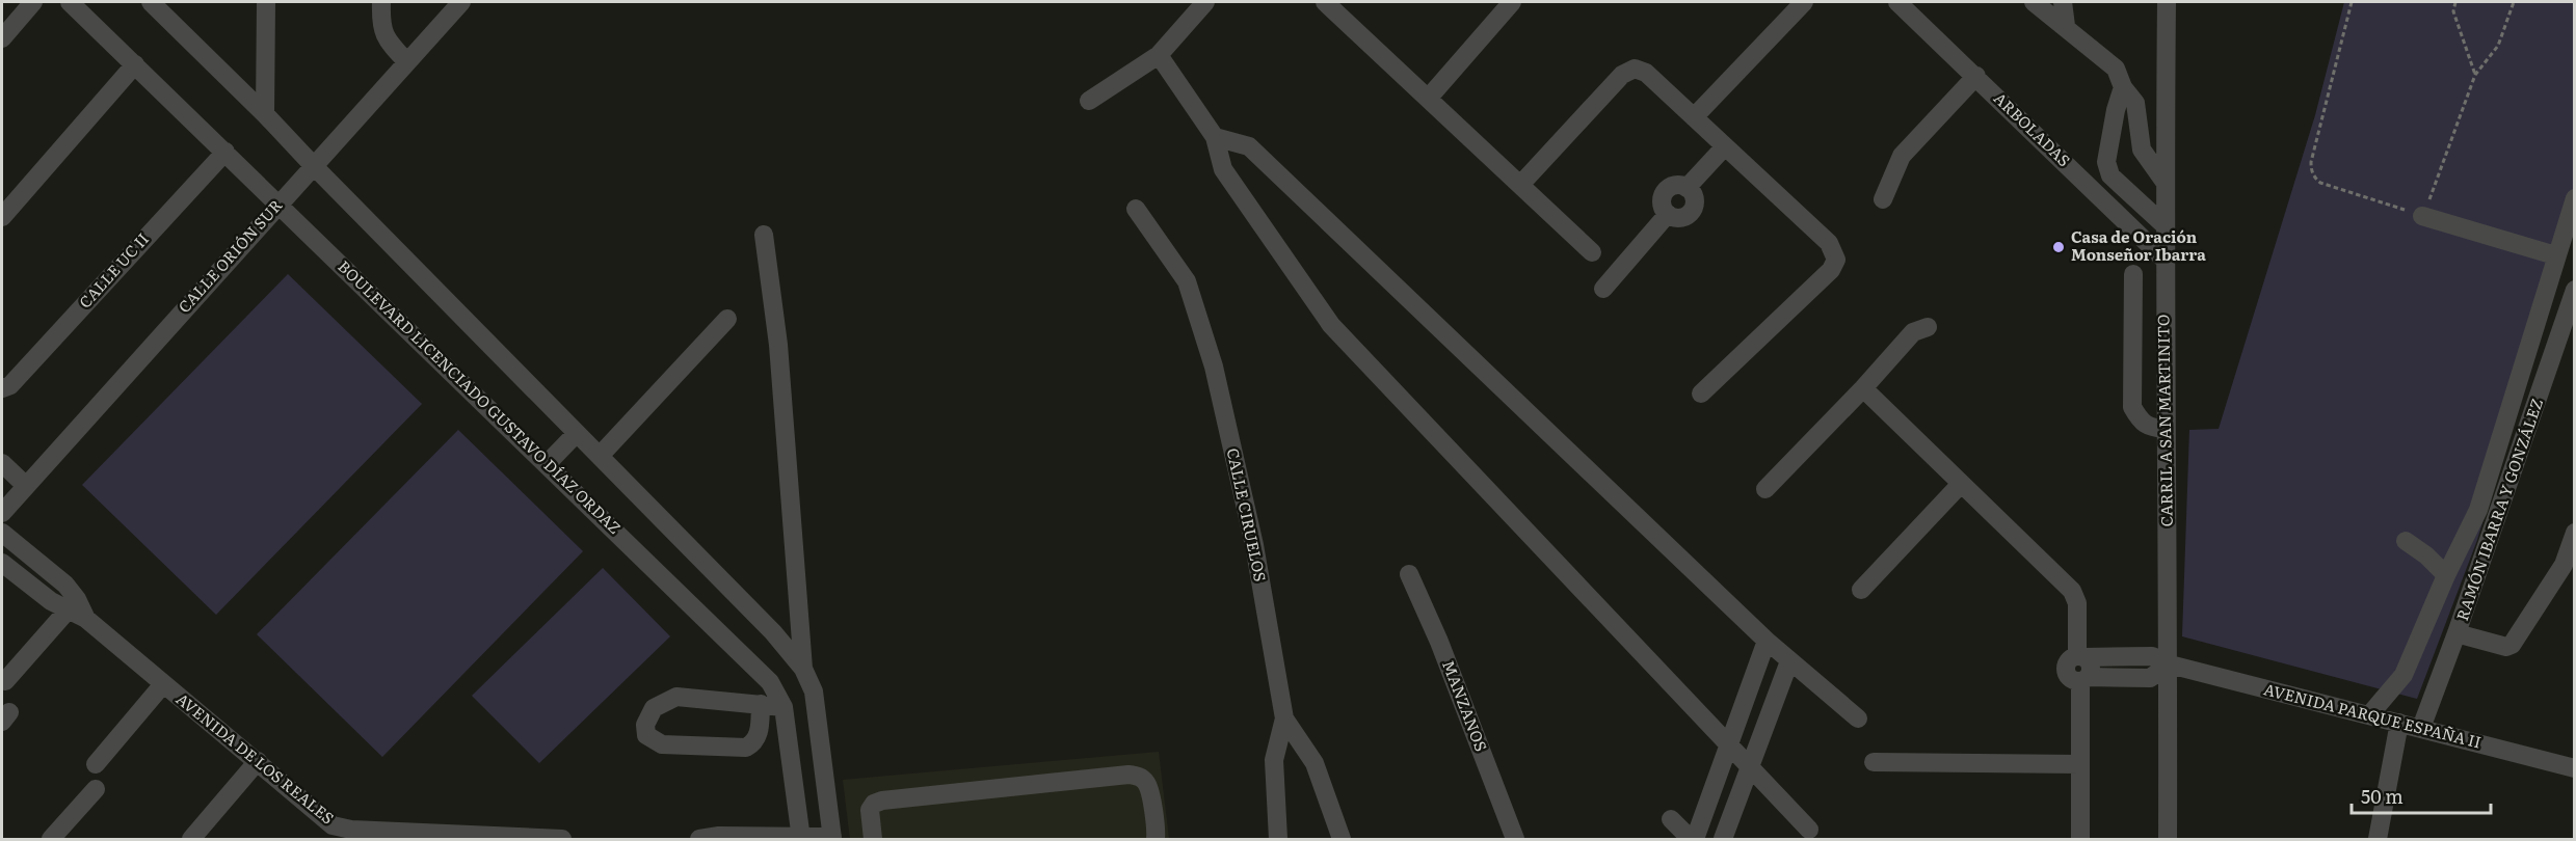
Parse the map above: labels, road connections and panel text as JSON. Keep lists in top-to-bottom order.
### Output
{
  "streets": {
    "street": [
      "ARBOLADAS",
      "CALLE ORIÓN SUR",
      "CALLE UC II",
      "BOULEVARD LICENCIADO GUSTAVO DÍAZ ORDAZ",
      "CARRIL A SAN MARTINITO",
      "RAMÓN IBARRA Y GONZÁLEZ",
      "CALLE CIRUELOS",
      "MANZANOS",
      "AVENIDA PARQUE ESPAÑA II",
      "AVENIDA DE LOS REALES"
    ]
  },
  "crossings": [
    ["ARBOLADAS", "CARRIL A SAN MARTINITO"],
    ["CALLE ORIÓN SUR", "BOULEVARD LICENCIADO GUSTAVO DÍAZ ORDAZ"],
    ["CALLE UC II", "BOULEVARD LICENCIADO GUSTAVO DÍAZ ORDAZ"],
    ["CARRIL A SAN MARTINITO", "AVENIDA PARQUE ESPAÑA II"],
    ["RAMÓN IBARRA Y GONZÁLEZ", "AVENIDA PARQUE ESPAÑA II"]
  ],
  "places": ["Casa de Oración Monseñor Ibarra"],
  "scale_bar": "50 m"
}
